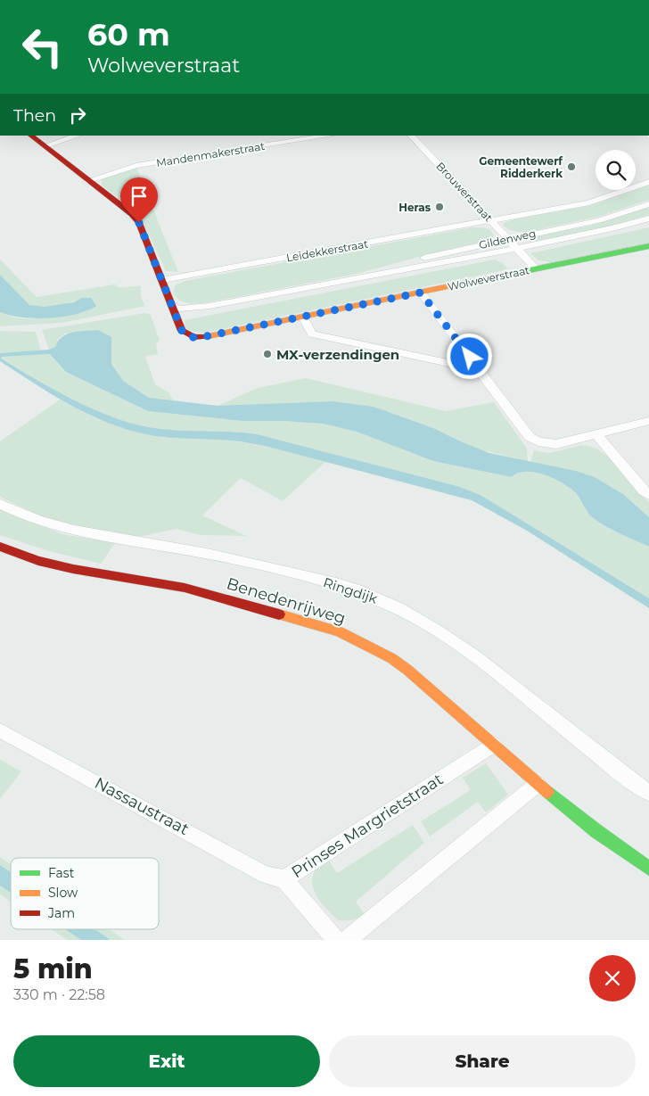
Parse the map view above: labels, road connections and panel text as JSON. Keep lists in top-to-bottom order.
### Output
{
  "streets": {
    "street": [
      "Mandenmakerstraat",
      "Brouwerstraat",
      "Gildenweg",
      "Leidekkerstraat",
      "Wolweverstraat",
      "Ringdijk",
      "Benedenrijweg",
      "Nassaustraat",
      "Prinses Margrietstraat"
    ]
  },
  "crossings": [
    ["Mandenmakerstraat", "Wolweverstraat"],
    ["Brouwerstraat", "Gildenweg"],
    ["Brouwerstraat", "Leidekkerstraat"],
    ["Brouwerstraat", "Wolweverstraat"],
    ["Gildenweg", "Wolweverstraat"],
    ["Leidekkerstraat", "Wolweverstraat"],
    ["Benedenrijweg", "Prinses Margrietstraat"],
    ["Nassaustraat", "Prinses Margrietstraat"]
  ],
  "places": ["Gemeentewerf Ridderkerk", "Heras", "MX-verzendingen"],
  "legend": ["Fast", "Slow", "Jam"],
  "page": {
    "turn": ["60 m", "Wolweverstraat"],
    "then": "Then",
    "heading": ["5 min", "330 m · 22:58"],
    "buttons": ["Exit", "Share"]
  }
}
